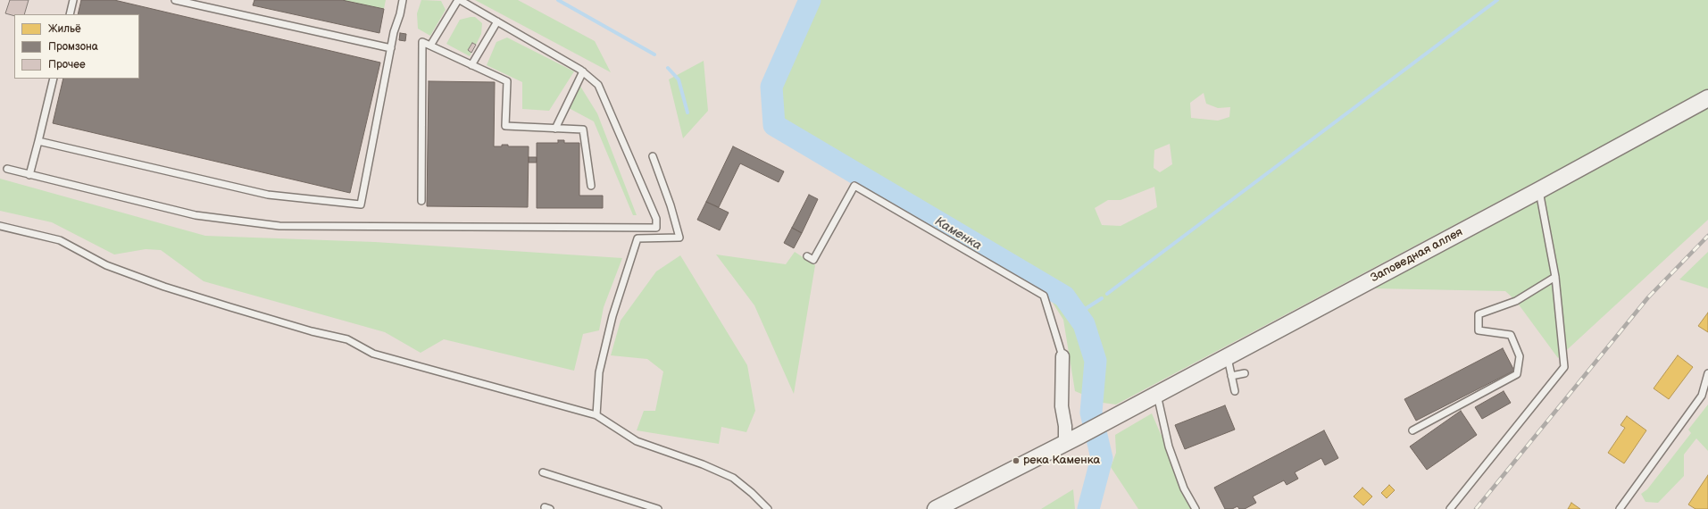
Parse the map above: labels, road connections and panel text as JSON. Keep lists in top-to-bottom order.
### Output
{
  "streets": {
    "street": ["Заповедная аллея"]
  },
  "water": ["Каменка"],
  "places": ["река Каменка"],
  "legend": ["Жильё", "Промзона", "Прочее"]
}
